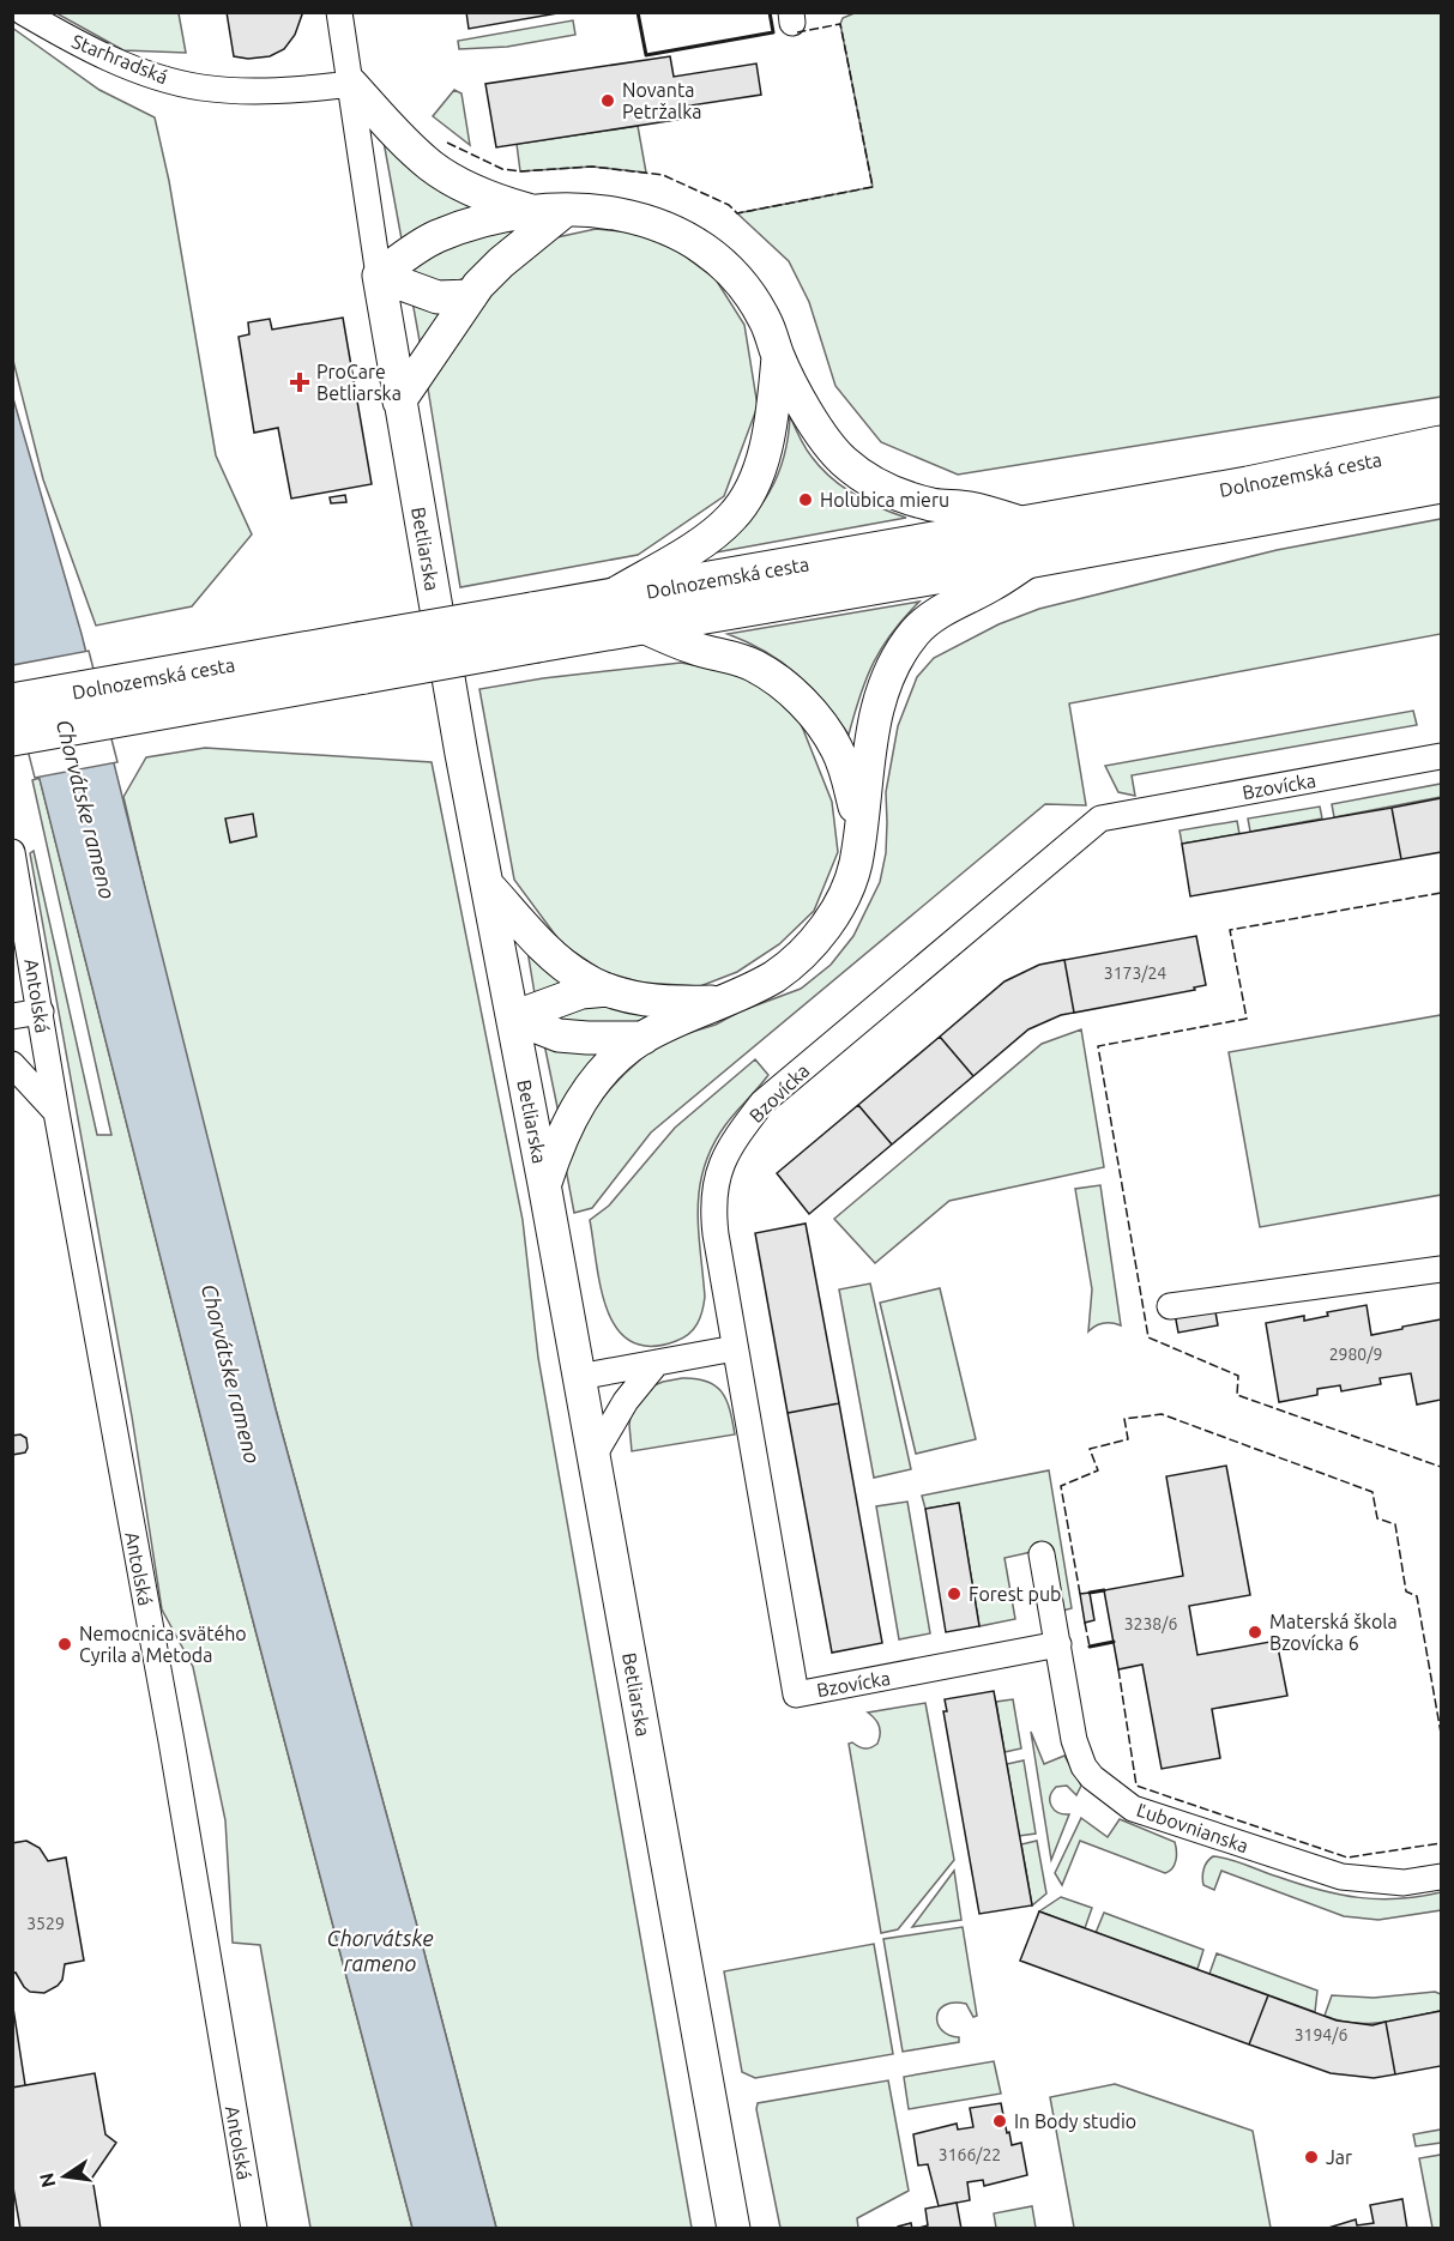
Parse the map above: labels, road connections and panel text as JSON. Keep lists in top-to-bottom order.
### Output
{
  "streets": {
    "main road": ["Dolnozemská cesta"],
    "street": [
      "Starhradská",
      "Betliarska",
      "Bzovícka",
      "Antolská",
      "Ľubovnianska"
    ]
  },
  "crossings": [
    ["Starhradská", "Betliarska"],
    ["Bzovícka", "Ľubovnianska"]
  ],
  "water": ["Chorvátske rameno"],
  "places": {
    "other": [
      "Novanta Petržalka",
      "Holubica mieru",
      "Forest pub",
      "Materská škola Bzovícka 6",
      "Nemocnica svätého Cyrila a Metoda",
      "In Body studio",
      "Jar"
    ],
    "health": ["ProCare Betliarska"]
  },
  "house_numbers": [
    "3173/24",
    "2980/9",
    "3238/6",
    "3529",
    "3194/6",
    "3166/22"
  ],
  "north": "left"
}
